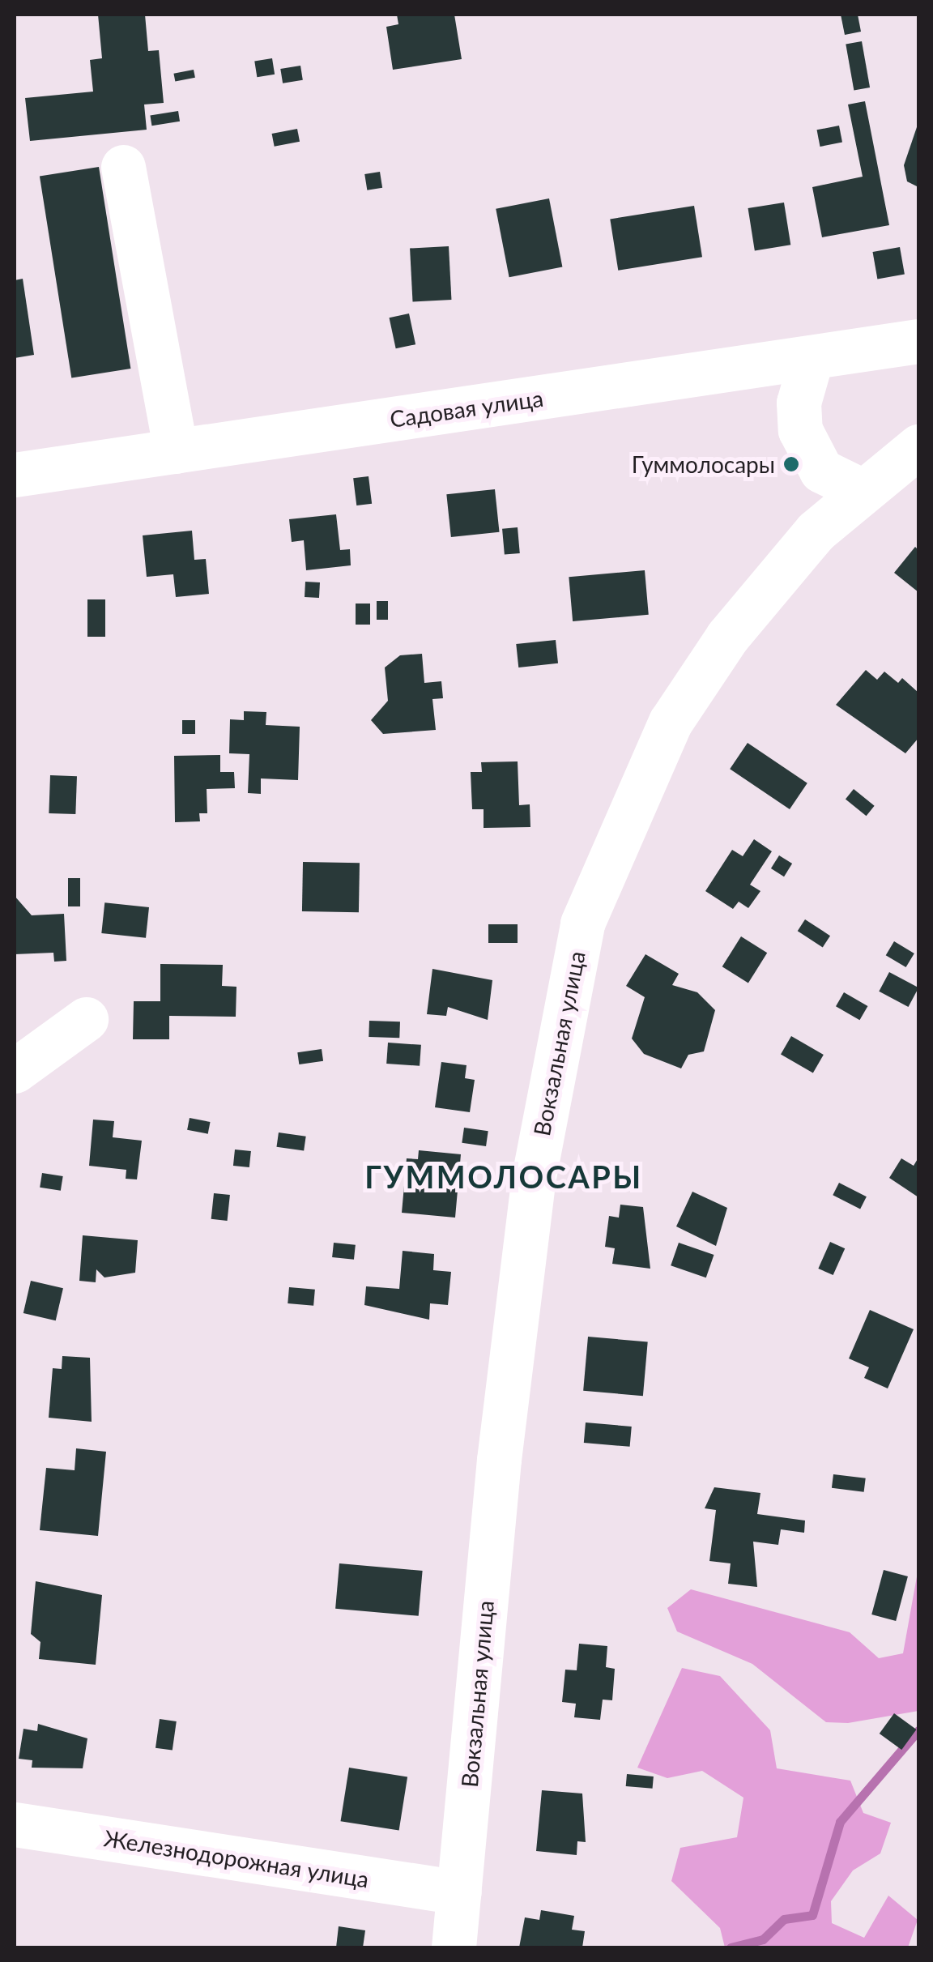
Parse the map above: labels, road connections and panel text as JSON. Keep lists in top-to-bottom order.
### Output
{
  "streets": {
    "street": ["Садовая улица", "Вокзальная улица", "Железнодорожная улица"]
  },
  "crossings": [
    ["Вокзальная улица", "Железнодорожная улица"]
  ],
  "districts": ["ГУММОЛОСАРЫ"],
  "places": ["Гуммолосары"]
}
